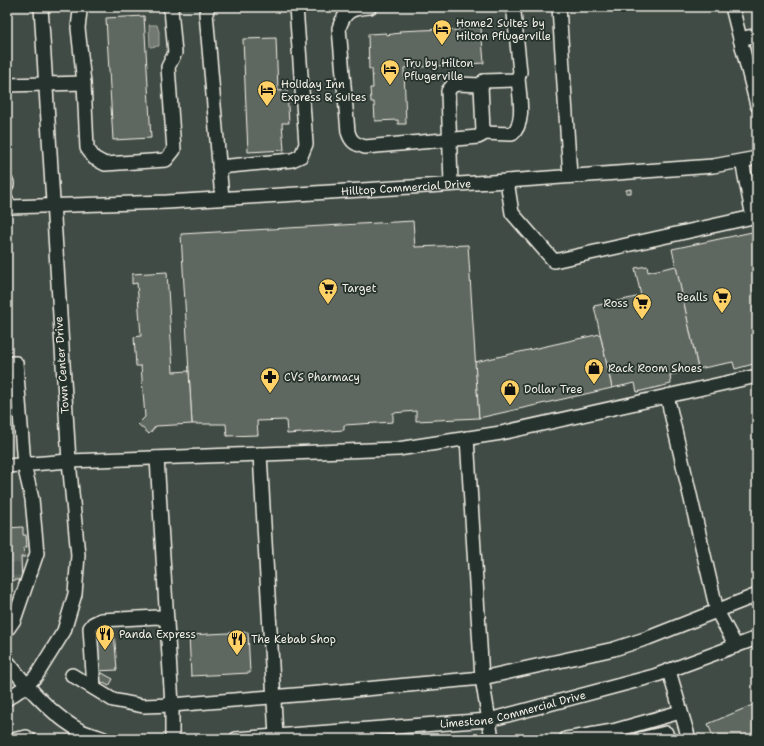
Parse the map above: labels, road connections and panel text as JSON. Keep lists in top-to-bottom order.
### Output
{
  "streets": {
    "street": ["Hilltop Commercial Drive", "Town Center Drive", "Limestone Commercial Drive"]
  },
  "crossings": [
    ["Hilltop Commercial Drive", "Town Center Drive"]
  ],
  "places": {
    "hotel": ["Home2 Suites by Hilton Pflugerville", "Tru by Hilton Pflugerville", "Holiday Inn Express & Suites"],
    "supermarket": ["Target", "Bealls", "Ross"],
    "shop": ["Rack Room Shoes", "Dollar Tree"],
    "pharmacy": ["CVS Pharmacy"],
    "restaurant": ["Panda Express", "The Kebab Shop"]
  }
}
